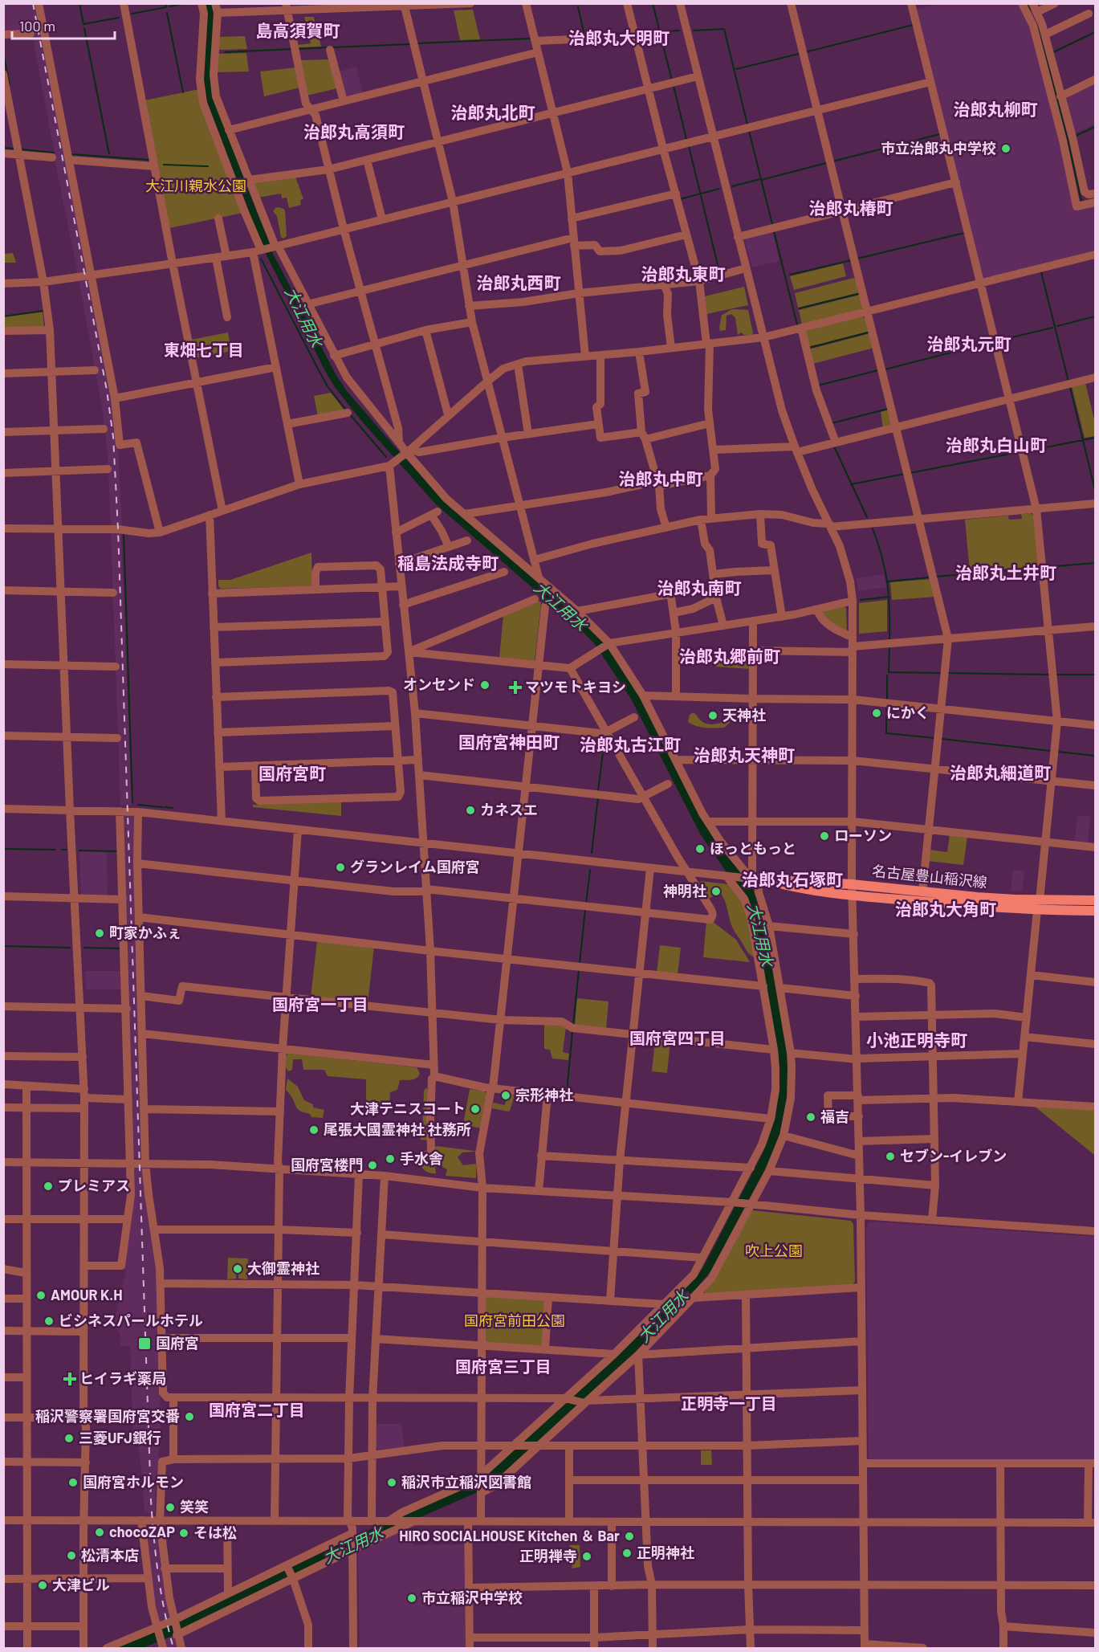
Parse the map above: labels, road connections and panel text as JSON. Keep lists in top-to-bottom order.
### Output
{
  "streets": {
    "main road": ["名古屋豊山稲沢線"]
  },
  "districts": [
    "島高須賀町",
    "治郎丸大明町",
    "治郎丸柳町",
    "治郎丸北町",
    "治郎丸高須町",
    "治郎丸椿町",
    "治郎丸東町",
    "治郎丸西町",
    "治郎丸元町",
    "東畑七丁目",
    "治郎丸白山町",
    "治郎丸中町",
    "稲島法成寺町",
    "治郎丸土井町",
    "治郎丸南町",
    "治郎丸郷前町",
    "国府宮神田町",
    "治郎丸古江町",
    "治郎丸天神町",
    "治郎丸細道町",
    "国府宮町",
    "治郎丸石塚町",
    "治郎丸大角町",
    "国府宮一丁目",
    "国府宮四丁目",
    "小池正明寺町",
    "国府宮三丁目",
    "正明寺一丁目",
    "国府宮二丁目"
  ],
  "water": ["大江用水"],
  "parks": ["大江川親水公園", "吹上公園", "国府宮前田公園"],
  "places": {
    "other": [
      "市立治郎丸中学校",
      "オンセンド",
      "にかく",
      "天神社",
      "カネスエ",
      "ローソン",
      "ほっともっと",
      "グランレイム国府宮",
      "神明社",
      "町家かふぇ",
      "宗形神社",
      "大津テニスコート",
      "福吉",
      "尾張大國霊神社 社務所",
      "セブン-イレブン",
      "手水舎",
      "国府宮楼門",
      "プレミアス",
      "大御霊神社",
      "AMOUR K.H",
      "ビシネスパールホテル",
      "稲沢警察署国府宮交番",
      "三菱UFJ銀行",
      "国府宮ホルモン",
      "稲沢市立稲沢図書館",
      "笑笑",
      "chocoZAP",
      "そは松",
      "HIRO SOCIALHOUSE Kitchen ＆ Bar",
      "正明神社",
      "松清本店",
      "正明禅寺",
      "大津ビル",
      "市立稲沢中学校"
    ],
    "health": ["マツモトキヨシ", "ヒイラギ薬局"],
    "transit": ["国府宮"]
  },
  "scale_bar": "100 m"
}
